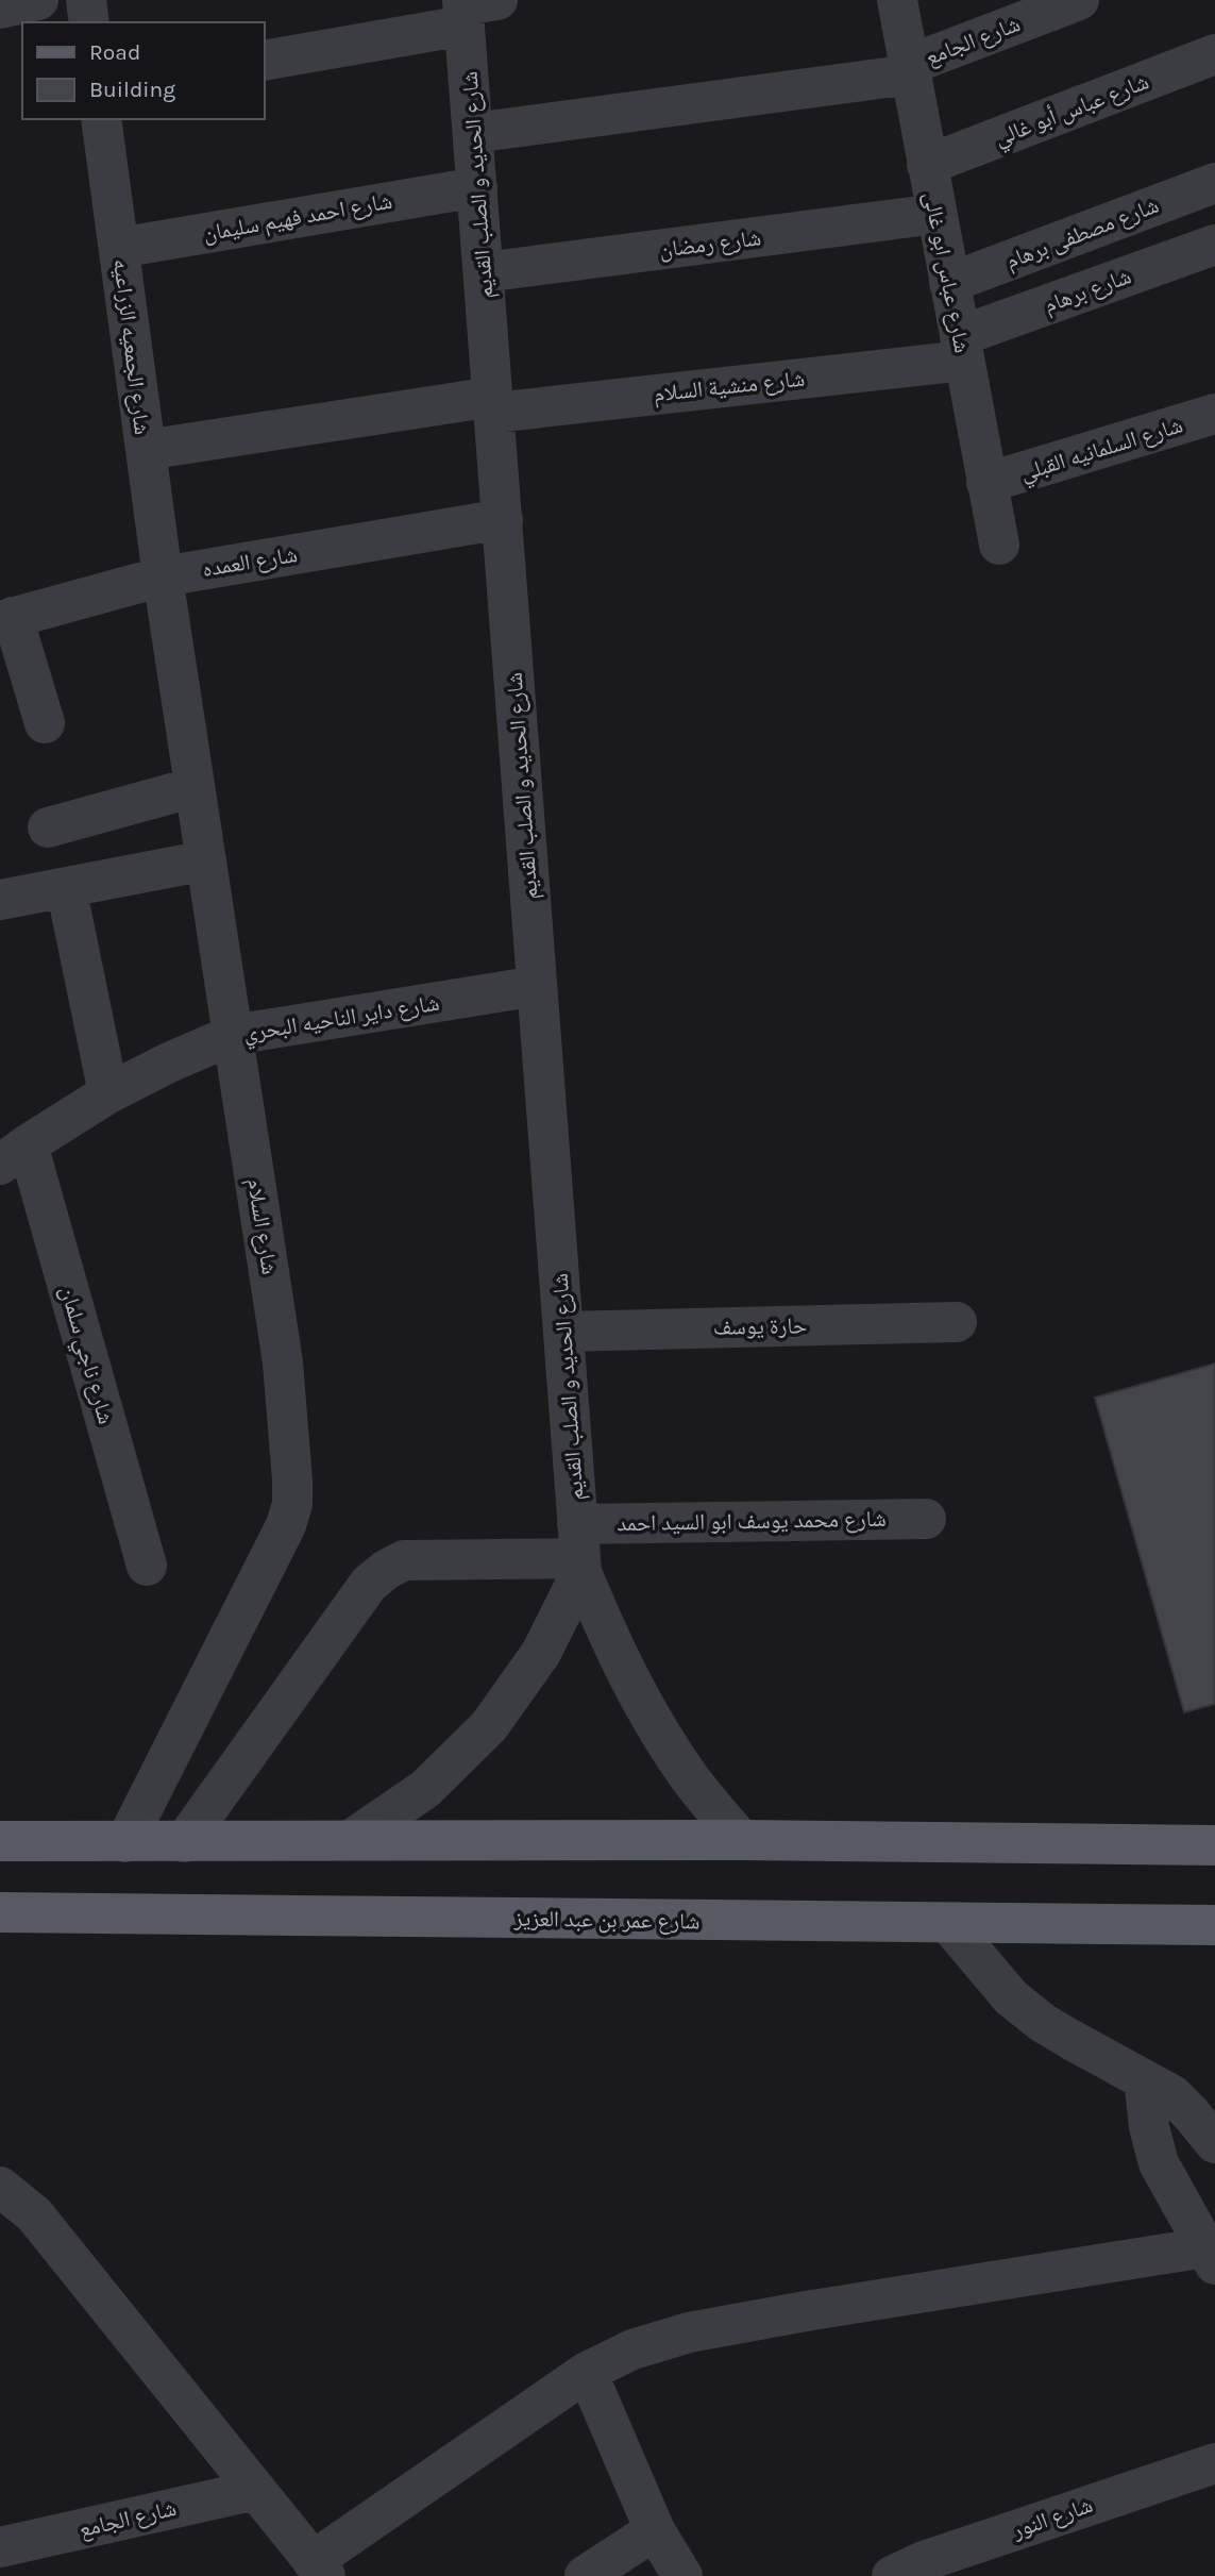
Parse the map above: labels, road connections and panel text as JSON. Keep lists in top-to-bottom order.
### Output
{
  "streets": {
    "main road": ["شارع عمر بن عبد العزيز"],
    "street": [
      "شارع الجامع",
      "شارع عباس أبو غالي",
      "شارع الحديد و الصلب القديم",
      "شارع احمد فهيم سليمان",
      "شارع مصطفى برهام",
      "شارع رمضان",
      "شارع عباس ابو غالى",
      "شارع برهام",
      "شارع الجمعيه الزراعيه",
      "شارع منشية السلام",
      "شارع السلمانيه القبلي",
      "شارع العمده",
      "شارع داير الناحيه البحري",
      "شارع السلام",
      "حارة يوسف",
      "شارع ناجي سلمان",
      "شارع محمد يوسف ابو السيد احمد",
      "شارع النور"
    ]
  },
  "crossings": [
    ["شارع الجامع", "شارع الحديد و الصلب القديم"],
    ["شارع الجامع", "شارع عباس ابو غالى"],
    ["شارع عباس أبو غالي", "شارع عباس ابو غالى"],
    ["شارع الحديد و الصلب القديم", "شارع احمد فهيم سليمان"],
    ["شارع الحديد و الصلب القديم", "شارع رمضان"],
    ["شارع الحديد و الصلب القديم", "شارع منشية السلام"],
    ["شارع الحديد و الصلب القديم", "شارع العمده"],
    ["شارع الحديد و الصلب القديم", "شارع داير الناحيه البحري"],
    ["شارع الحديد و الصلب القديم", "حارة يوسف"],
    ["شارع الحديد و الصلب القديم", "شارع محمد يوسف ابو السيد احمد"],
    ["شارع احمد فهيم سليمان", "شارع الجمعيه الزراعيه"],
    ["شارع مصطفى برهام", "شارع عباس ابو غالى"],
    ["شارع رمضان", "شارع عباس ابو غالى"],
    ["شارع عباس ابو غالى", "شارع برهام"],
    ["شارع عباس ابو غالى", "شارع منشية السلام"],
    ["شارع عباس ابو غالى", "شارع السلمانيه القبلي"],
    ["شارع برهام", "شارع منشية السلام"],
    ["شارع الجمعيه الزراعيه", "شارع منشية السلام"],
    ["شارع الجمعيه الزراعيه", "شارع العمده"],
    ["شارع الجمعيه الزراعيه", "شارع السلام"],
    ["شارع العمده", "شارع السلام"],
    ["شارع داير الناحيه البحري", "شارع السلام"],
    ["شارع داير الناحيه البحري", "شارع ناجي سلمان"]
  ],
  "legend": ["Road", "Building"]
}
